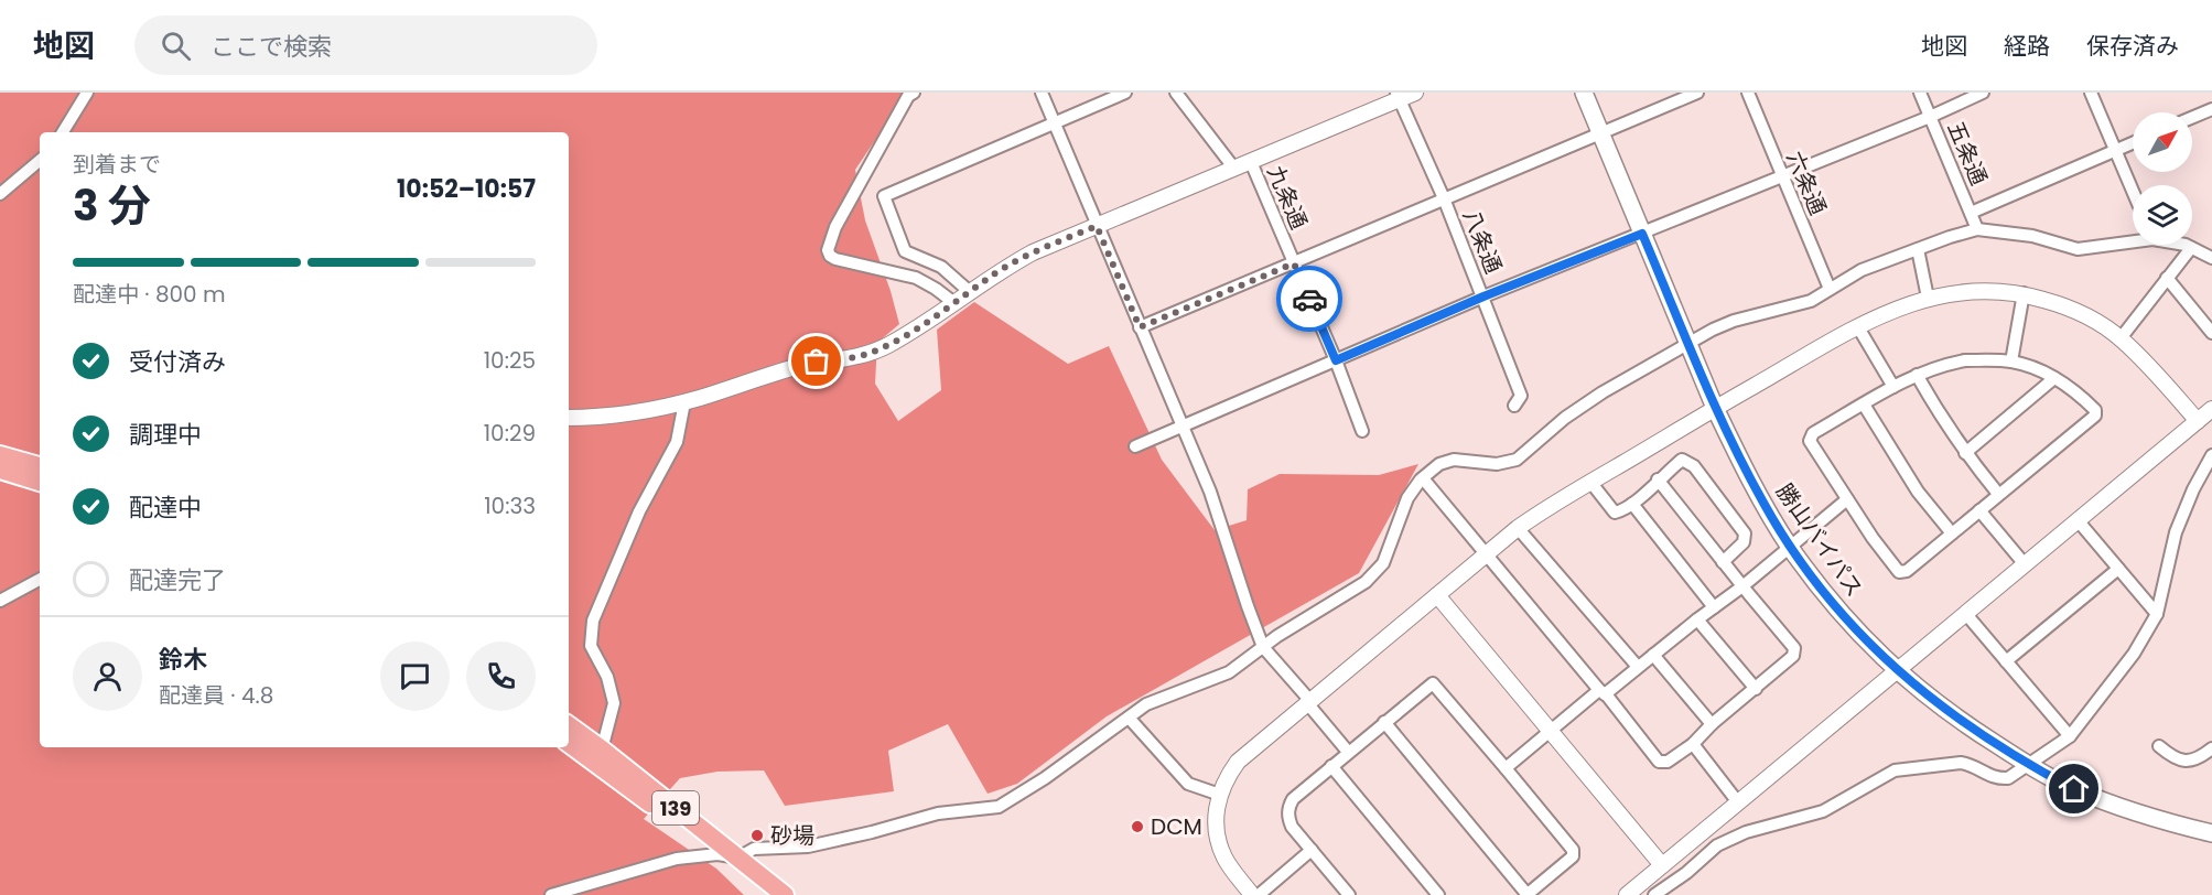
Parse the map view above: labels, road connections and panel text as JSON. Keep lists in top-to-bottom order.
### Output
{
  "streets": {
    "highway": ["139"],
    "main road": ["勝山バイパス"],
    "street": [
      "五条通",
      "六条通",
      "九条通",
      "八条通"
    ]
  },
  "places": ["DCM", "砂場"],
  "north": "top right",
  "page": {
    "header": "地図",
    "search": "ここで検索",
    "nav": ["地図", "経路", "保存済み"],
    "heading": ["3 分", "到着まで", "10:52–10:57"],
    "panel": ["鈴木", "配達員 · 4.8"],
    "bar": "配達中 · 800 m",
    "list": [
      ["受付済み", "10:25"],
      ["調理中", "10:29"],
      ["配達中", "10:33"],
      "配達完了"
    ]
  }
}
